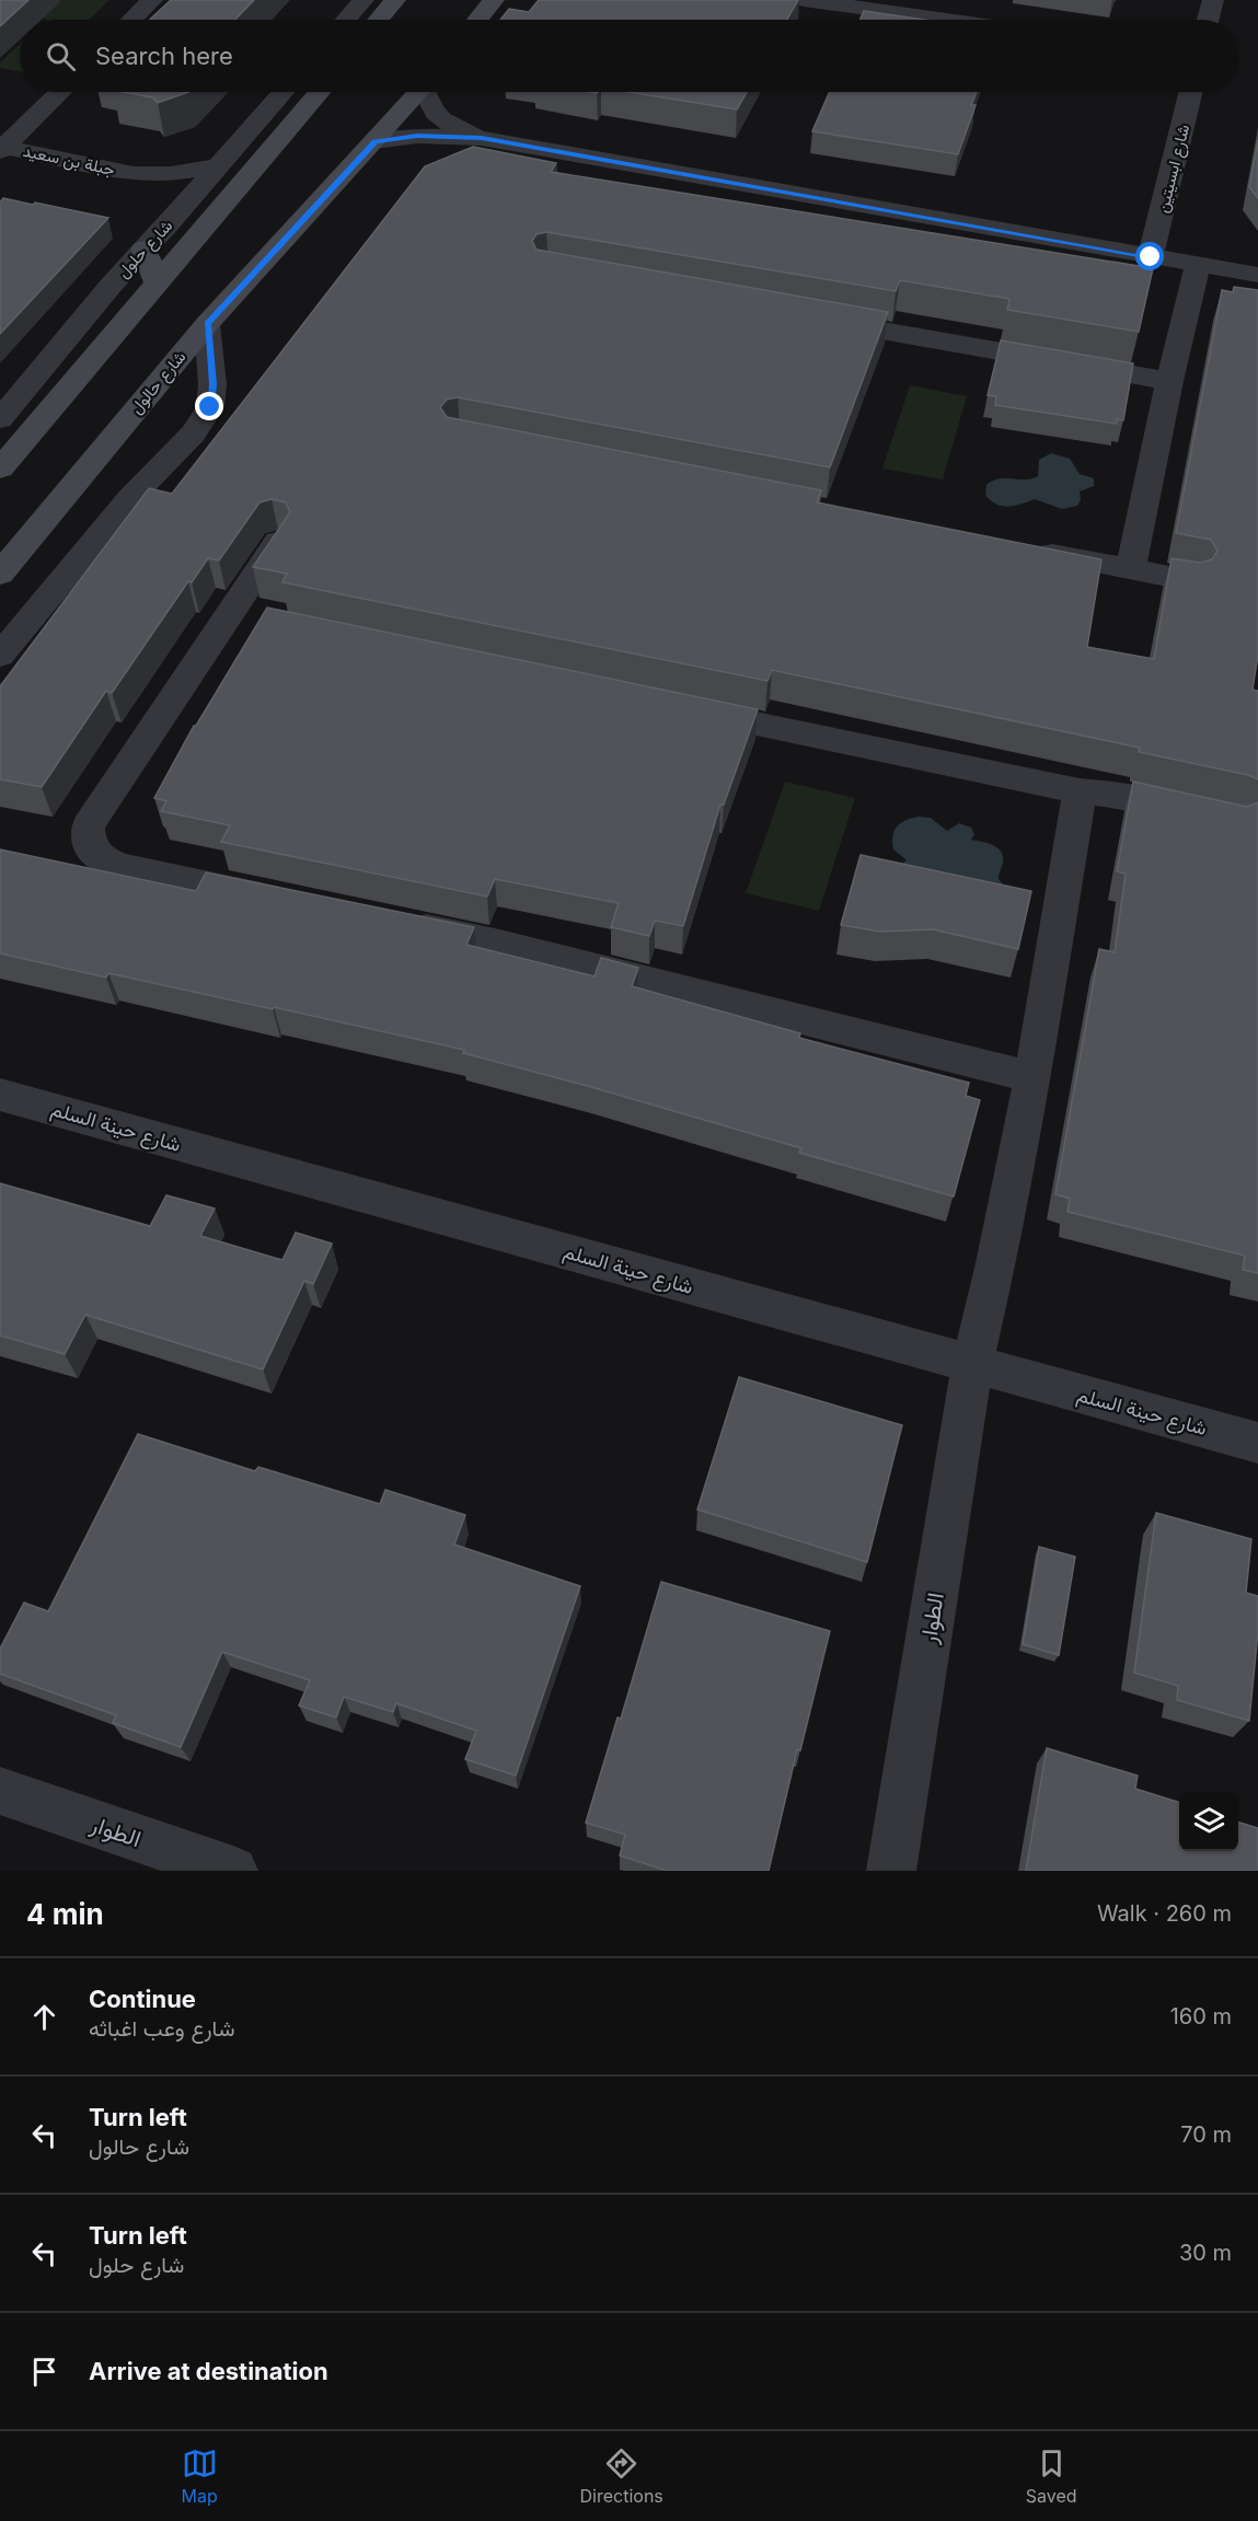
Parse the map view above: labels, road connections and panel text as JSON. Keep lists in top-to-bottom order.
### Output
{
  "streets": {
    "main road": ["شارع حالول"],
    "street": [
      "جبلة بن سعيد",
      "شارع ابسيتين",
      "شارع حلول",
      "شارع حينة السلم",
      "الطوار"
    ]
  },
  "crossings": [
    ["جبلة بن سعيد", "شارع حلول"],
    ["شارع حينة السلم", "الطوار"]
  ],
  "page": {
    "search": "Search here",
    "heading": ["4 min", "Walk · 260 m"],
    "list": [
      ["Continue", "شارع وعب اغباثه", "160 m"],
      ["Turn left", "شارع حالول", "70 m"],
      ["Turn left", "شارع حلول", "30 m"],
      "Arrive at destination"
    ],
    "nav": ["Map", "Directions", "Saved"]
  }
}
